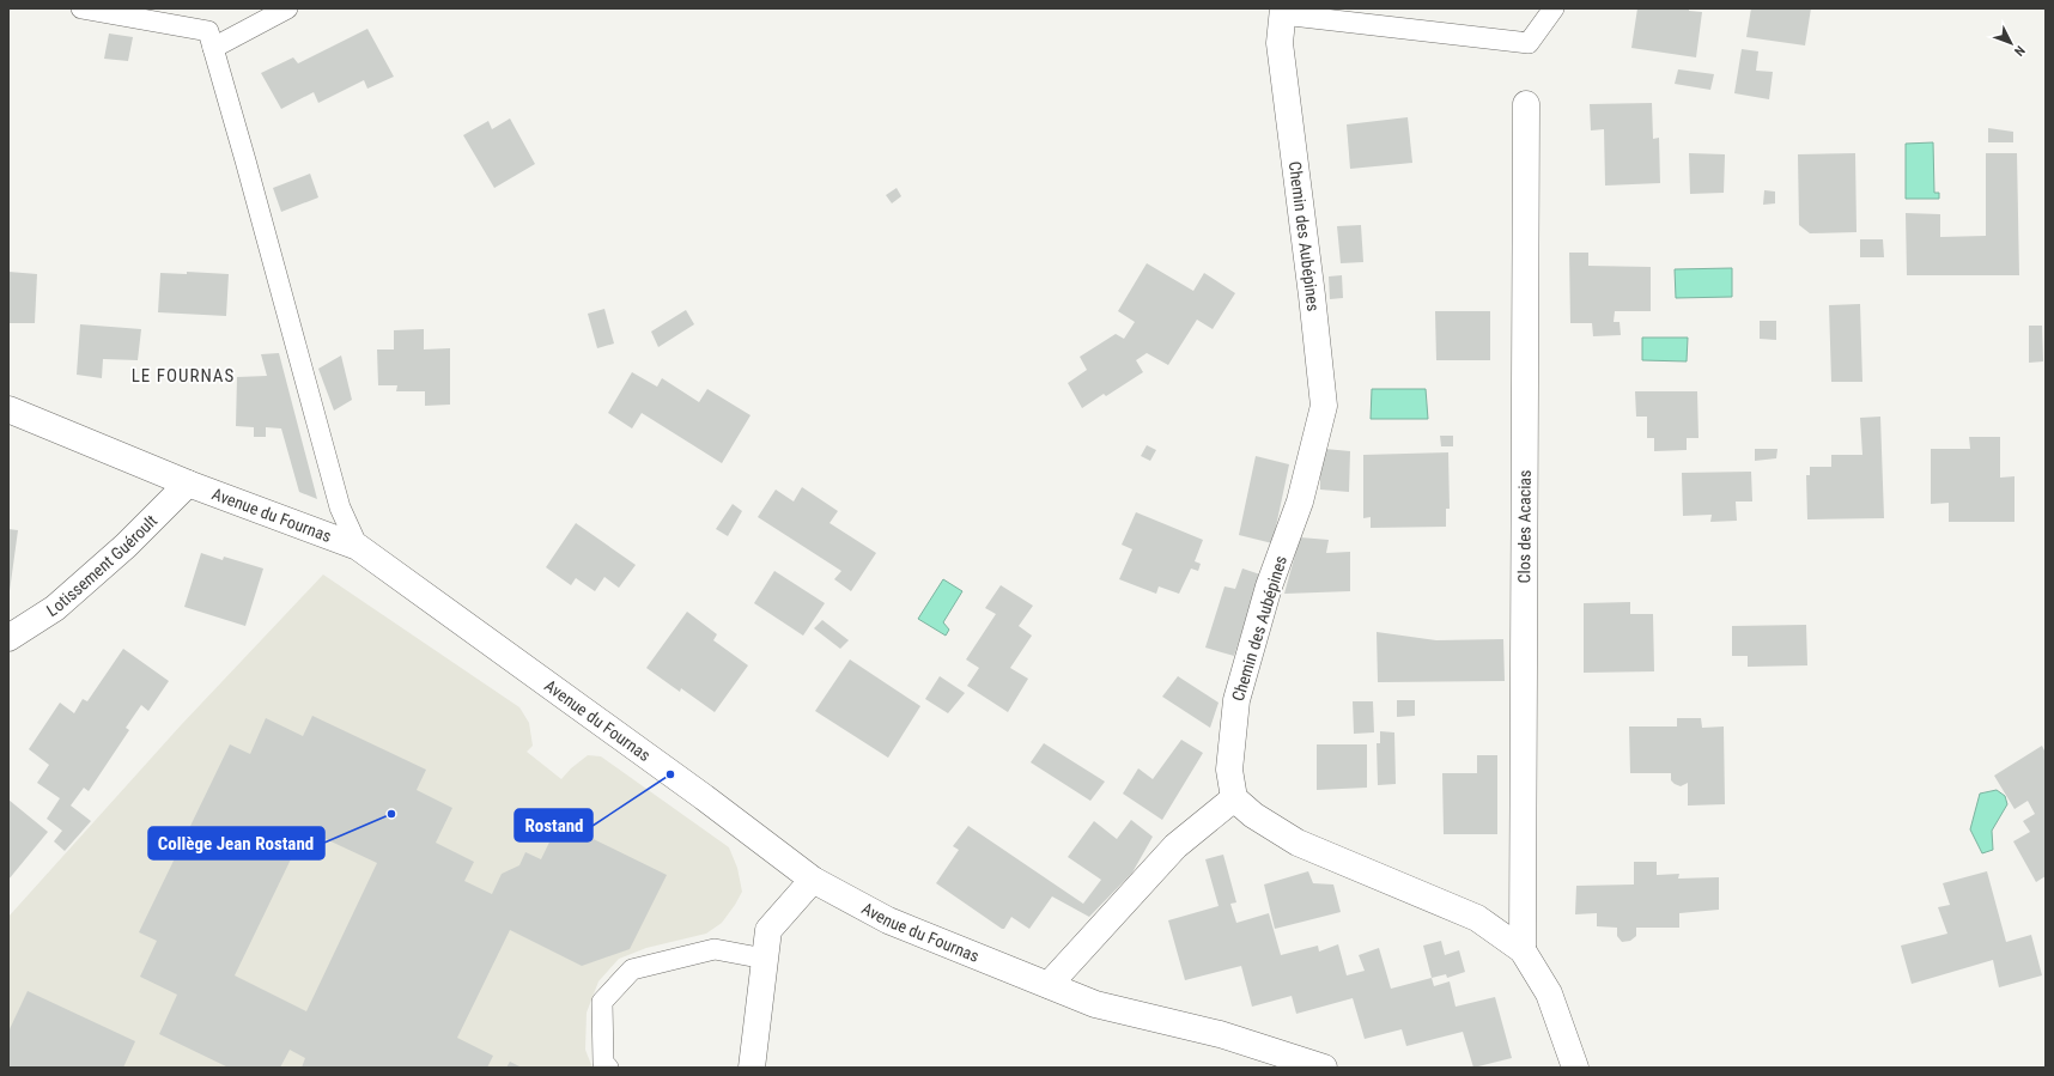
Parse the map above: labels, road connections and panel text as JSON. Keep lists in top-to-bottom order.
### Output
{
  "streets": {
    "street": [
      "Chemin des Aubépines",
      "Avenue du Fournas",
      "Clos des Acacias",
      "Lotissement Guéroult"
    ]
  },
  "crossings": [
    ["Avenue du Fournas", "Lotissement Guéroult"]
  ],
  "districts": ["LE FOURNAS"],
  "places": ["Rostand", "Collège Jean Rostand"],
  "north": "bottom right"
}
